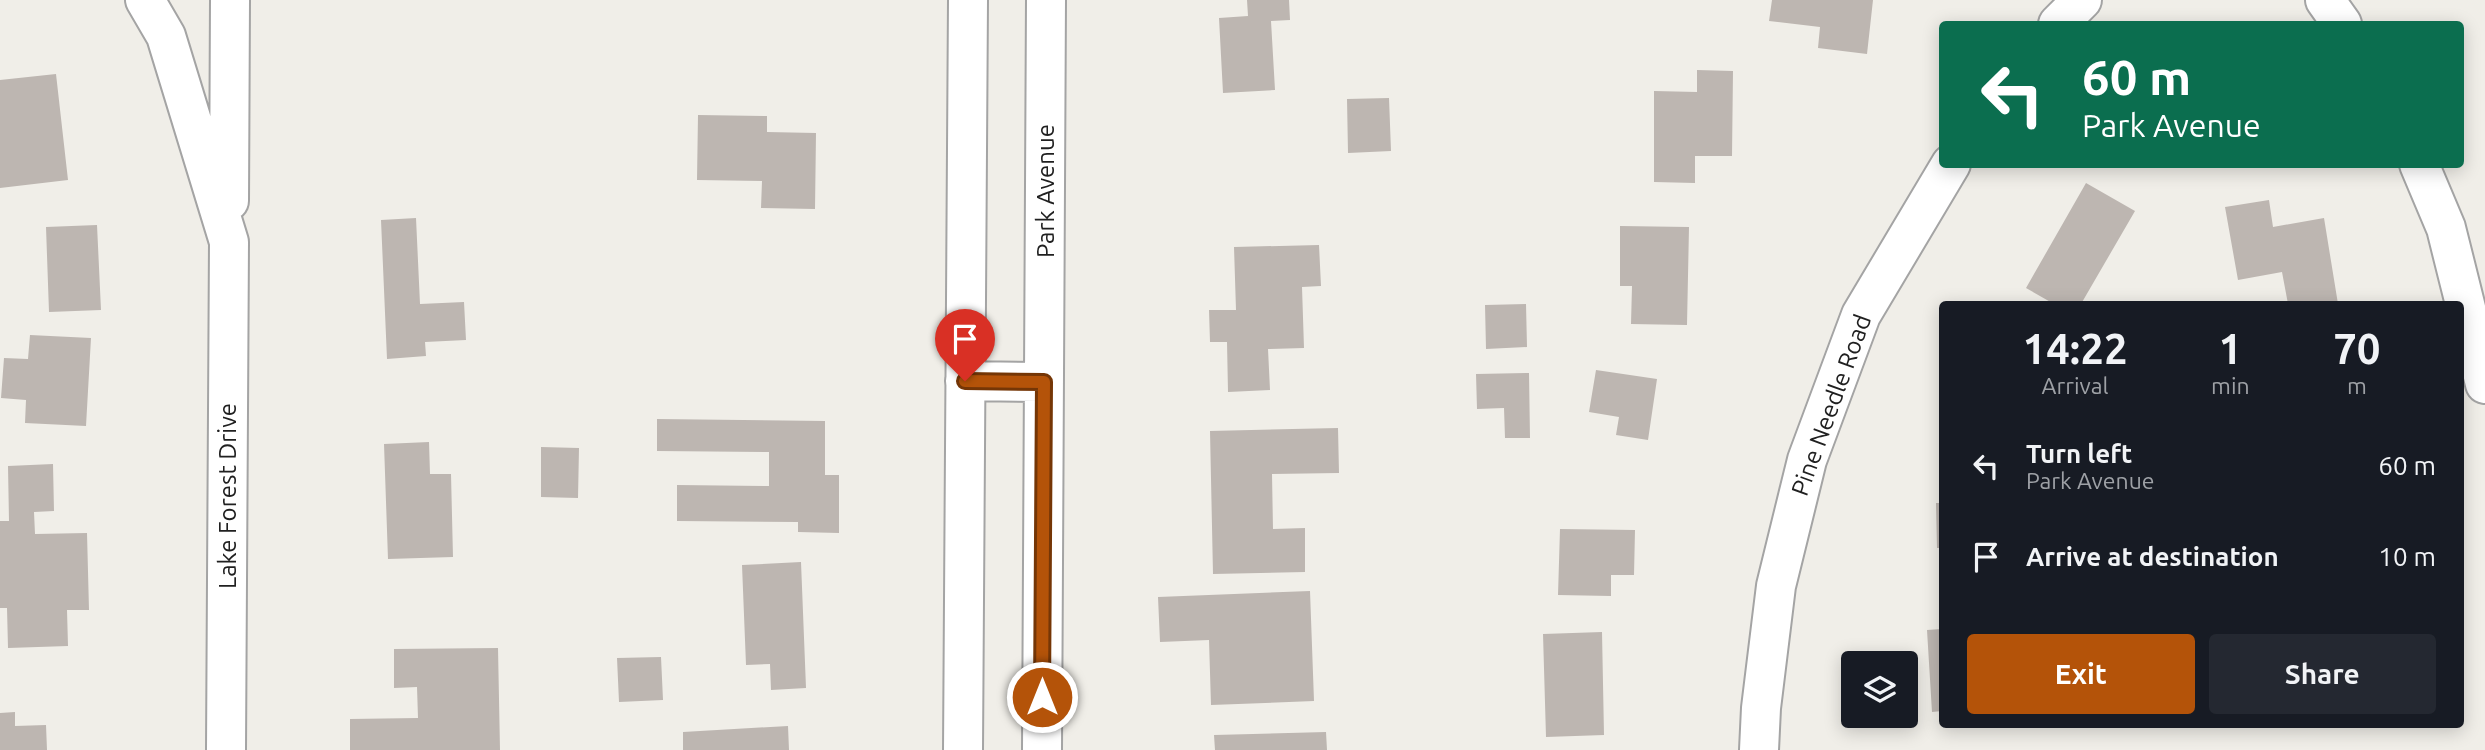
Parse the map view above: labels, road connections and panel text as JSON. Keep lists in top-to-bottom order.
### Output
{
  "streets": {
    "street": ["Park Avenue", "Pine Needle Road", "Lake Forest Drive"]
  },
  "page": {
    "turn": ["60 m", "Park Avenue"],
    "eta": [
      "14:22",
      "Arrival",
      "1",
      "min",
      "70",
      "m"
    ],
    "list": [
      {
        "name": "Turn left",
        "note": "Park Avenue",
        "value": "60 m"
      },
      {
        "name": "Arrive at destination",
        "value": "10 m"
      }
    ],
    "buttons": ["Exit", "Share"]
  }
}
